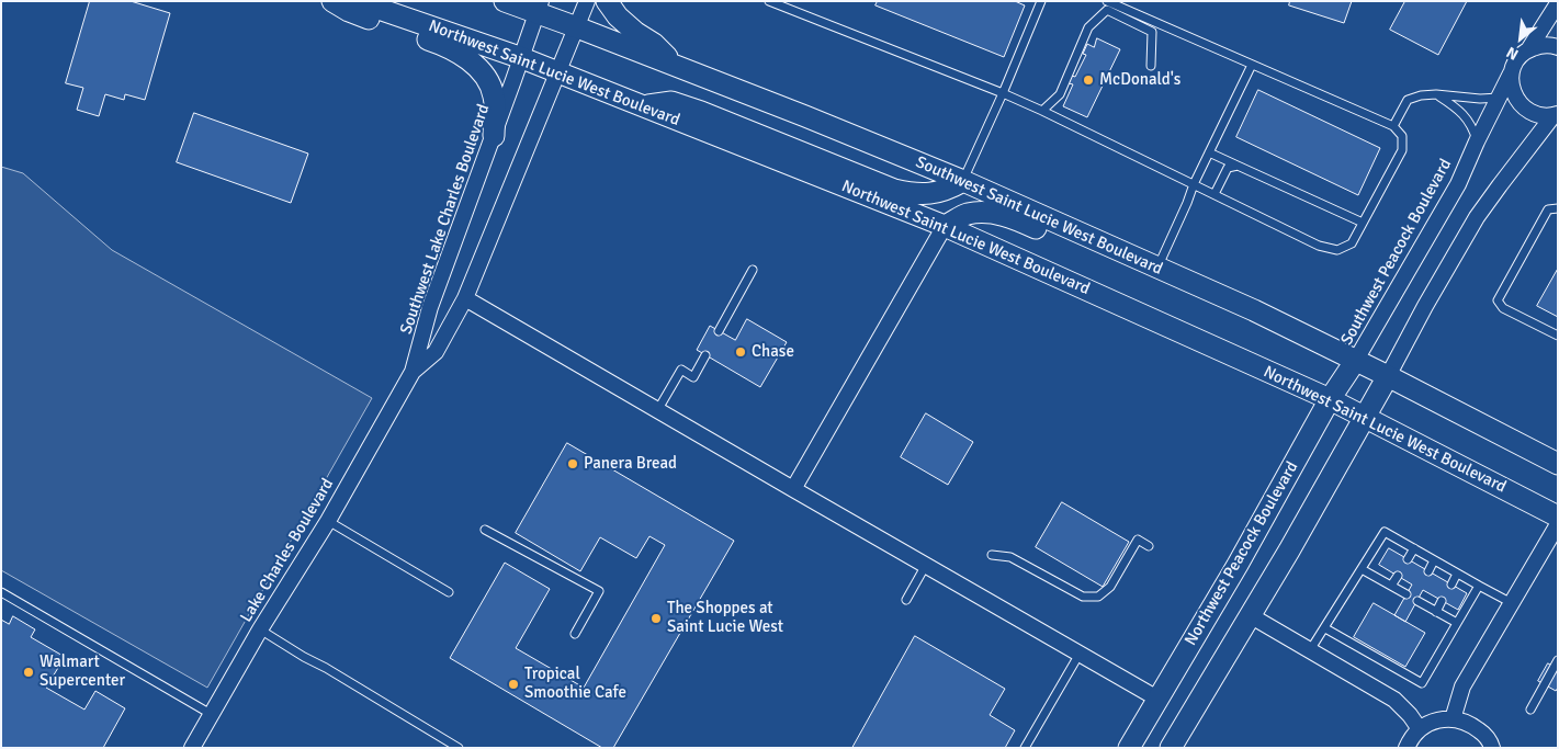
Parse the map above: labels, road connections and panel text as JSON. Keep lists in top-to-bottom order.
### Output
{
  "streets": {
    "main road": ["Northwest Saint Lucie West Boulevard", "Southwest Saint Lucie West Boulevard", "Northwest Peacock Boulevard"],
    "street": ["Southwest Lake Charles Boulevard", "Southwest Peacock Boulevard", "Lake Charles Boulevard"]
  },
  "crossings": [
    ["Northwest Saint Lucie West Boulevard", "Southwest Lake Charles Boulevard"],
    ["Northwest Saint Lucie West Boulevard", "Northwest Peacock Boulevard"],
    ["Southwest Saint Lucie West Boulevard", "Southwest Lake Charles Boulevard"],
    ["Southwest Saint Lucie West Boulevard", "Southwest Peacock Boulevard"],
    ["Southwest Saint Lucie West Boulevard", "Northwest Peacock Boulevard"],
    ["Southwest Lake Charles Boulevard", "Lake Charles Boulevard"],
    ["Southwest Peacock Boulevard", "Northwest Peacock Boulevard"]
  ],
  "places": [
    "McDonald's",
    "Chase",
    "Panera Bread",
    "The Shoppes at Saint Lucie West",
    "Walmart Supercenter",
    "Tropical Smoothie Cafe"
  ],
  "north": "bottom left"
}
